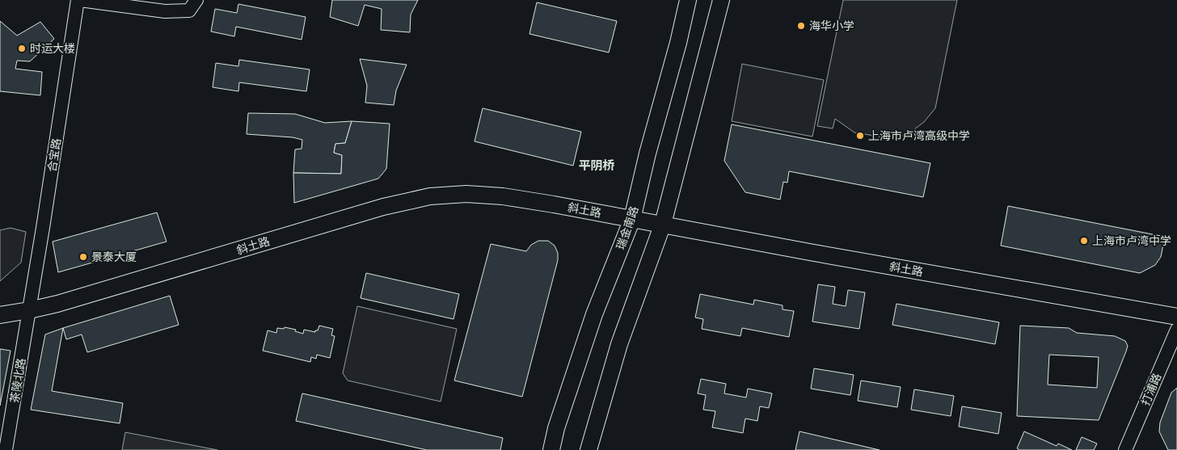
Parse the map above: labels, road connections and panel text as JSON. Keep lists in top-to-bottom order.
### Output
{
  "streets": {
    "main road": ["斜土路", "瑞金南路"],
    "street": ["合宝路", "茶陵北路", "打浦路"]
  },
  "crossings": [
    ["合宝路", "斜土路"],
    ["合宝路", "茶陵北路"],
    ["斜土路", "瑞金南路"],
    ["斜土路", "茶陵北路"]
  ],
  "districts": ["平阴桥"],
  "places": [
    "海华小学",
    "时运大楼",
    "上海市卢湾高级中学",
    "上海市卢湾中学",
    "景泰大厦"
  ]
}
